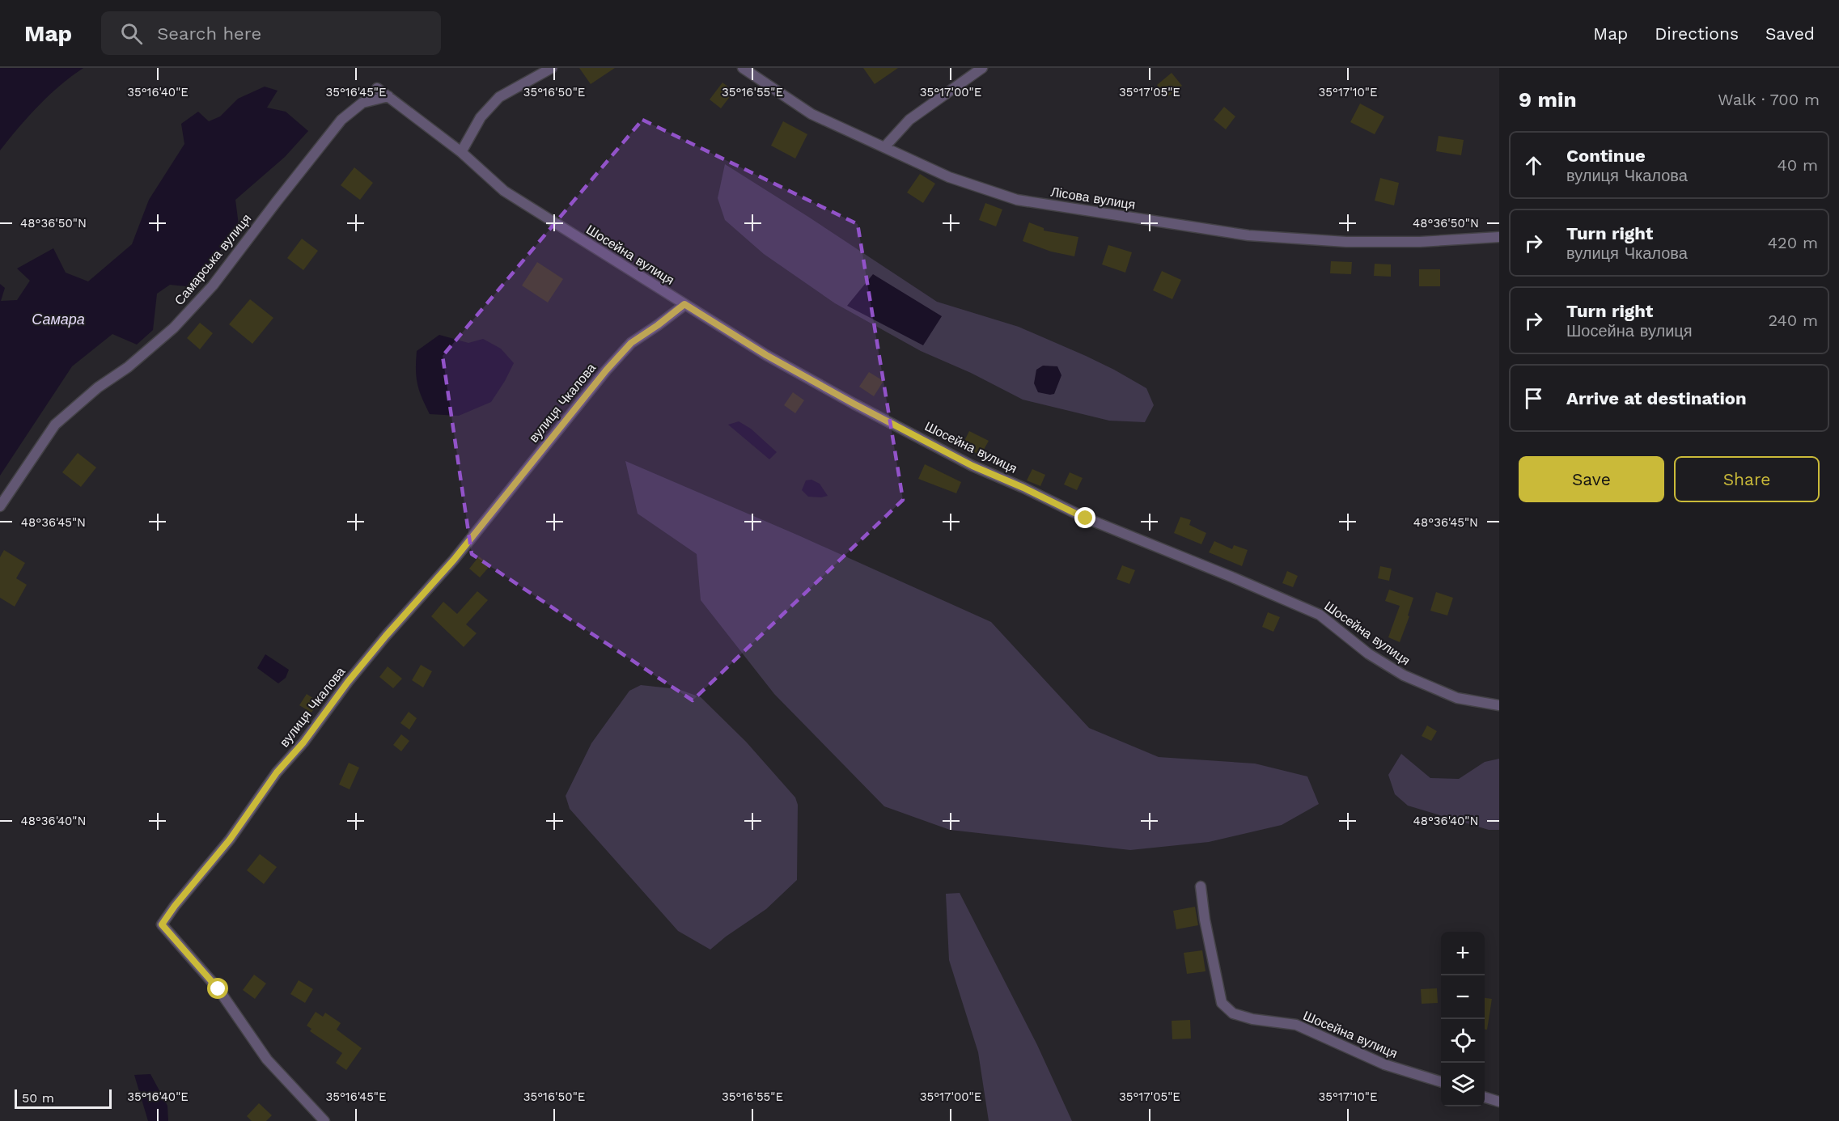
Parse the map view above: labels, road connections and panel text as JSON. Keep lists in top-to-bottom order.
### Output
{
  "streets": {
    "street": [
      "Лісова вулиця",
      "Шосейна вулиця",
      "Самарська вулиця",
      "вулиця Чкалова"
    ]
  },
  "crossings": [
    ["Шосейна вулиця", "Самарська вулиця"],
    ["Шосейна вулиця", "вулиця Чкалова"]
  ],
  "water": ["Самара"],
  "scale_bar": "50 m",
  "page": {
    "header": "Map",
    "search": "Search here",
    "nav": ["Map", "Directions", "Saved"],
    "heading": ["9 min", "Walk · 700 m"],
    "list": [
      ["Continue", "вулиця Чкалова", "40 m"],
      ["Turn right", "вулиця Чкалова", "420 m"],
      ["Turn right", "Шосейна вулиця", "240 m"],
      "Arrive at destination"
    ],
    "buttons": ["Save", "Share"],
    "map_buttons": ["+", "−"],
    "scale": "50 m"
  },
  "coordinates": [
    "35°16'40\"E",
    "35°16'45\"E",
    "35°16'50\"E",
    "35°16'55\"E",
    "35°17'00\"E",
    "35°17'05\"E",
    "35°17'10\"E",
    "48°36'50\"N",
    "48°36'45\"N",
    "48°36'40\"N"
  ]
}
